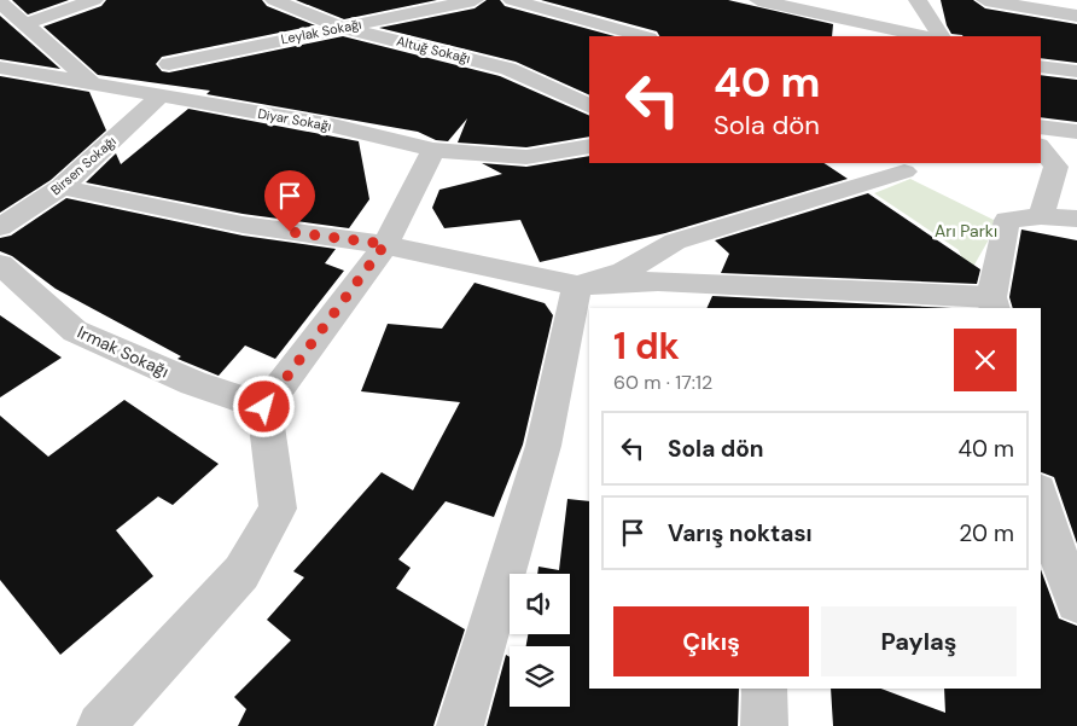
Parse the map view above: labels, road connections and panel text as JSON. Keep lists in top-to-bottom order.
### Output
{
  "streets": {
    "street": [
      "Leylak Sokağı",
      "Altuğ Sokağı",
      "Diyar Sokağı",
      "Birsen Sokağı",
      "Irmak Sokağı"
    ]
  },
  "crossings": [
    ["Leylak Sokağı", "Altuğ Sokağı"],
    ["Diyar Sokağı", "Birsen Sokağı"]
  ],
  "parks": ["Arı Parkı"],
  "page": {
    "turn": ["40 m", "Sola dön"],
    "heading": ["1 dk", "60 m · 17:12"],
    "list": [
      {
        "name": "Sola dön",
        "value": "40 m"
      },
      {
        "name": "Varış noktası",
        "value": "20 m"
      }
    ],
    "buttons": ["Çıkış", "Paylaş"]
  }
}
